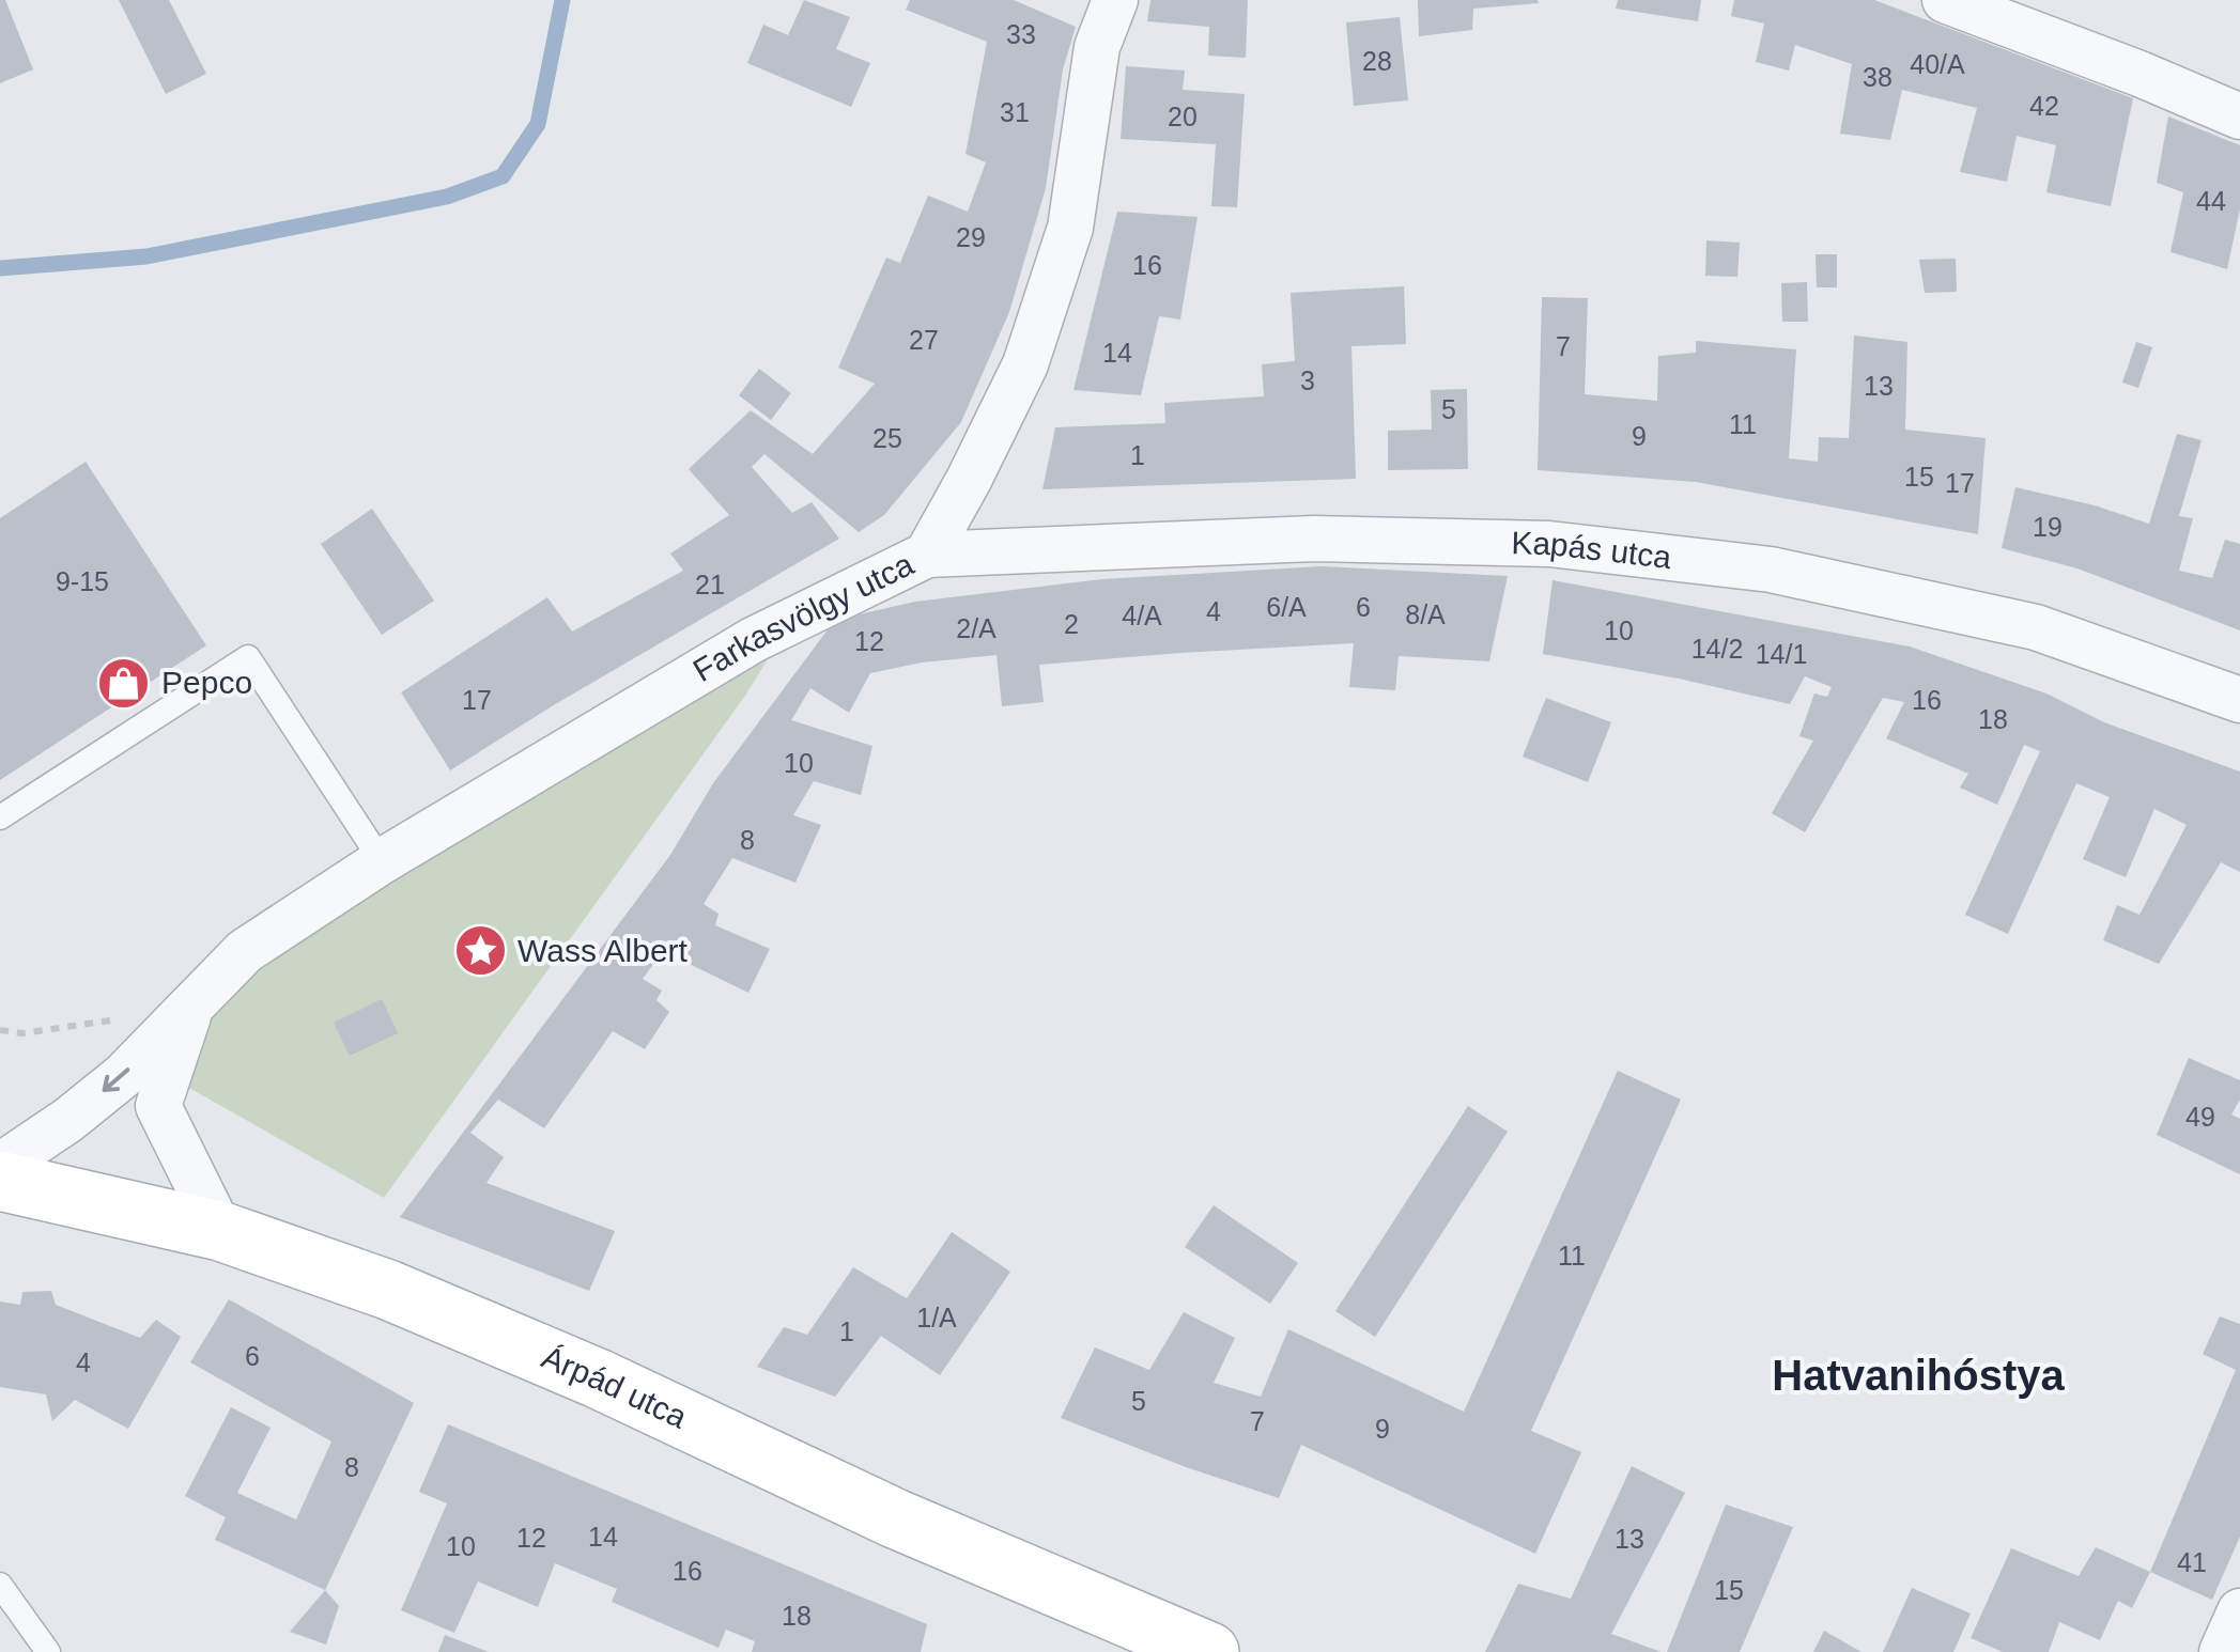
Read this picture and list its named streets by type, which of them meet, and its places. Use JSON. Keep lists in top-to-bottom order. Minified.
{"streets":{"main road":["Árpád utca"],"street":["Kapás utca","Farkasvölgy utca"]},"crossings":[["Kapás utca","Farkasvölgy utca"]],"districts":["Hatvanihóstya"],"places":{"shop":["Pepco"],"place":["Wass Albert"]},"house_numbers":["33","28","40/A","38","42","31","20","44","29","16","27","7","14","3","13","5","11","9","25","1","15","17","19","9-15","21","6/A","6","4","8/A","4/A","2","2/A","10","12","14/2","14/1","17","16","18","10","8","49","11","1/A","1","6","4","5","7","9","8","14","12","13","10","41","16","15","18"]}
